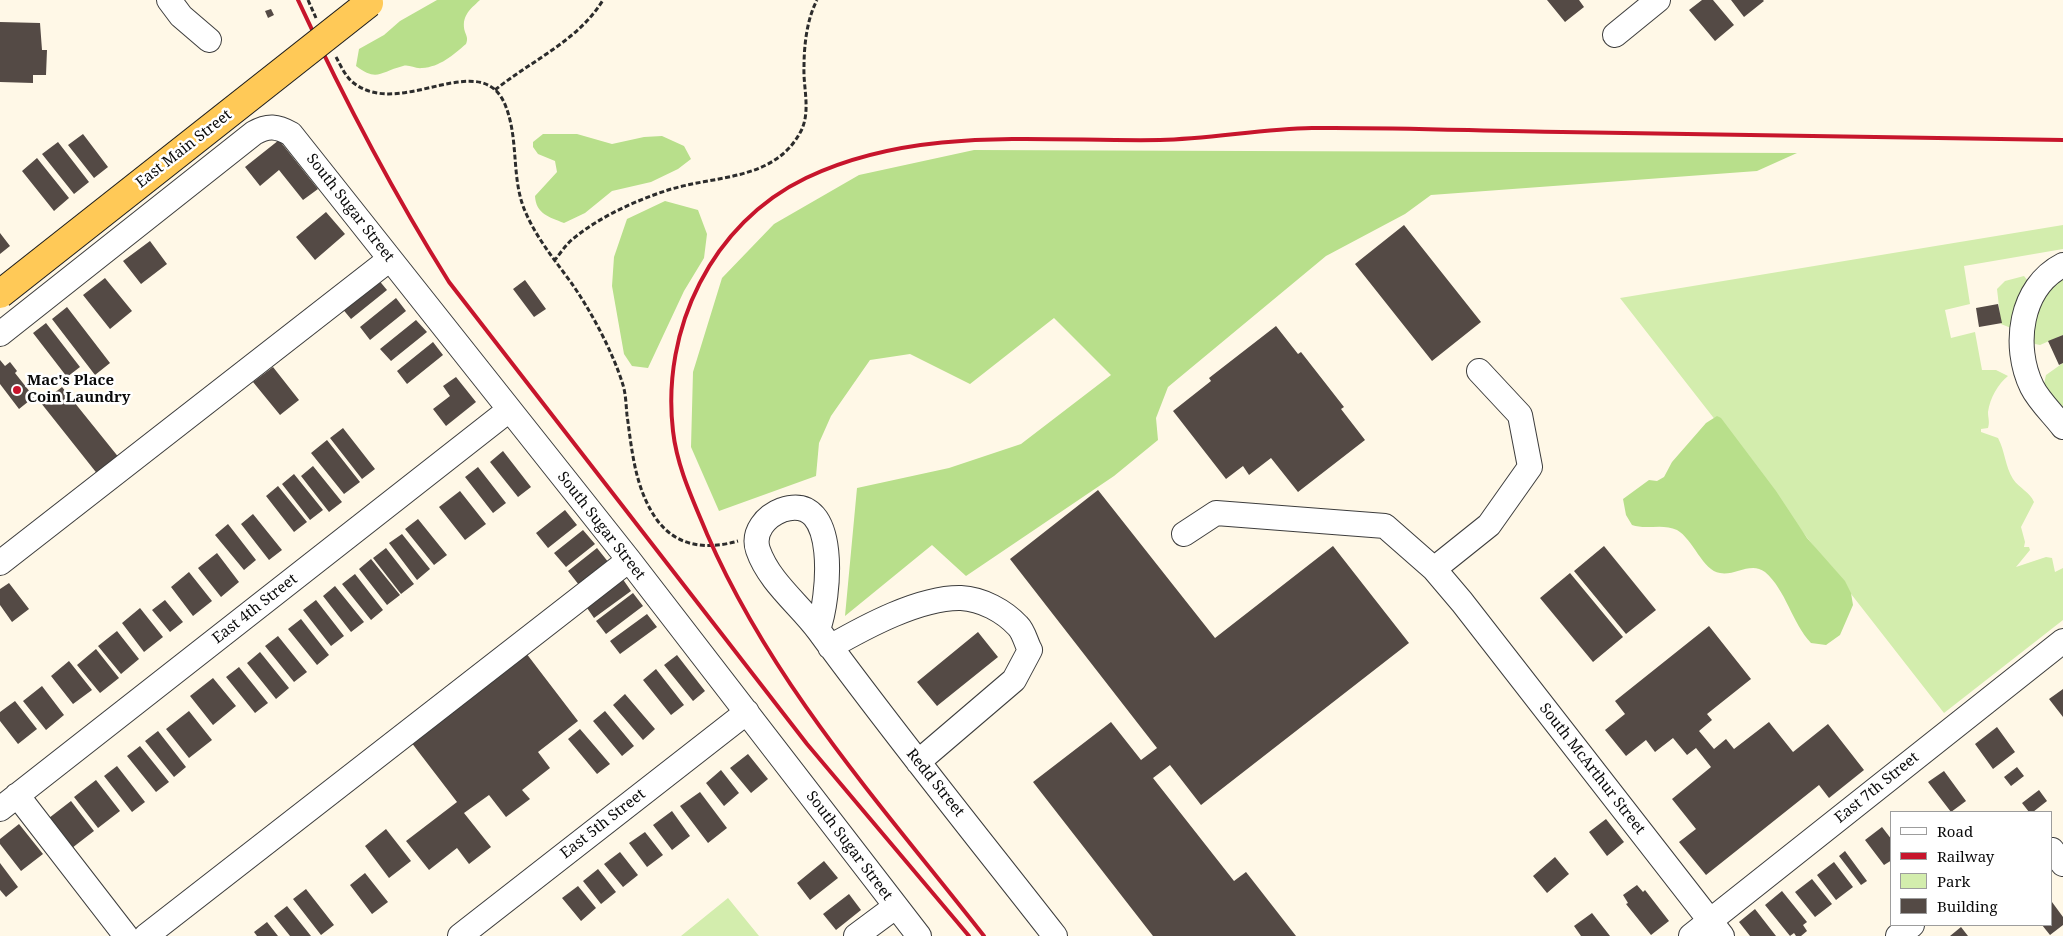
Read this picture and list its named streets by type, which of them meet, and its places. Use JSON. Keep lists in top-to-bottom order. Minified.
{"streets":{"main road":["East Main Street"],"street":["South Sugar Street","East 4th Street","South McArthur Street","Redd Street","East 7th Street","East 5th Street"]},"crossings":[["East Main Street","South Sugar Street"],["South Sugar Street","East 4th Street"],["South Sugar Street","East 5th Street"],["South McArthur Street","East 7th Street"]],"places":["Mac's Place Coin Laundry"],"legend":["Road","Railway","Park","Building"]}
